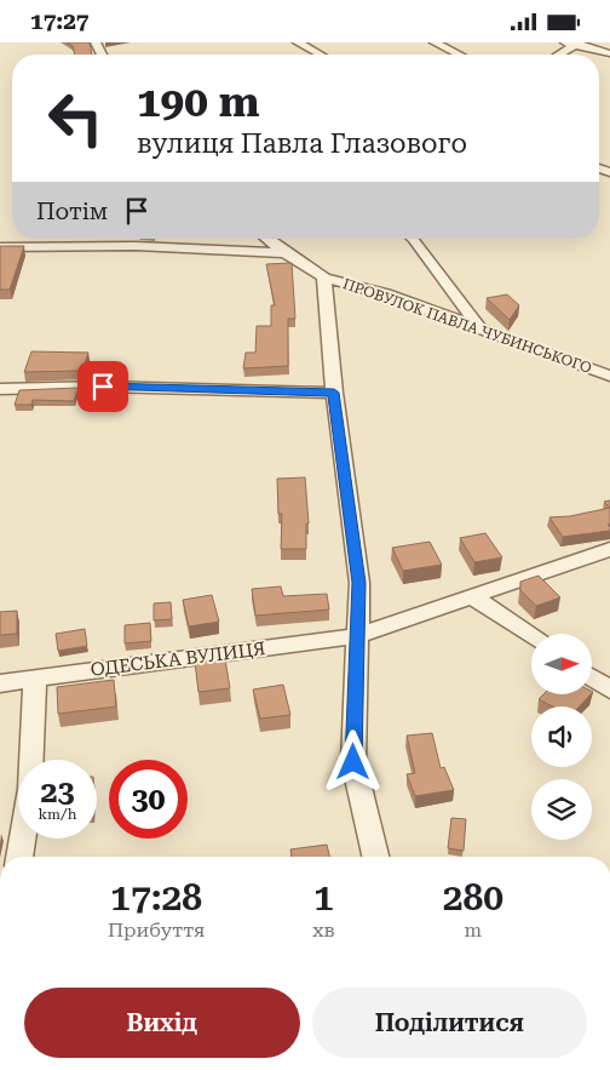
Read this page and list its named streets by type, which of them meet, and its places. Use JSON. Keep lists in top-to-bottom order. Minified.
{"streets":{"street":["ПРОВУЛОК ПАВЛА ЧУБИНСЬКОГО","ОДЕСЬКА ВУЛИЦЯ"]},"north":"right","page":{"status":"17:27","turn":["190 m","вулиця Павла Глазового"],"then":"Потім","speed":"23 km/h","limit":"30","eta":["17:28","Прибуття","1","хв","280","m"],"buttons":["Вихід","Поділитися"]}}
